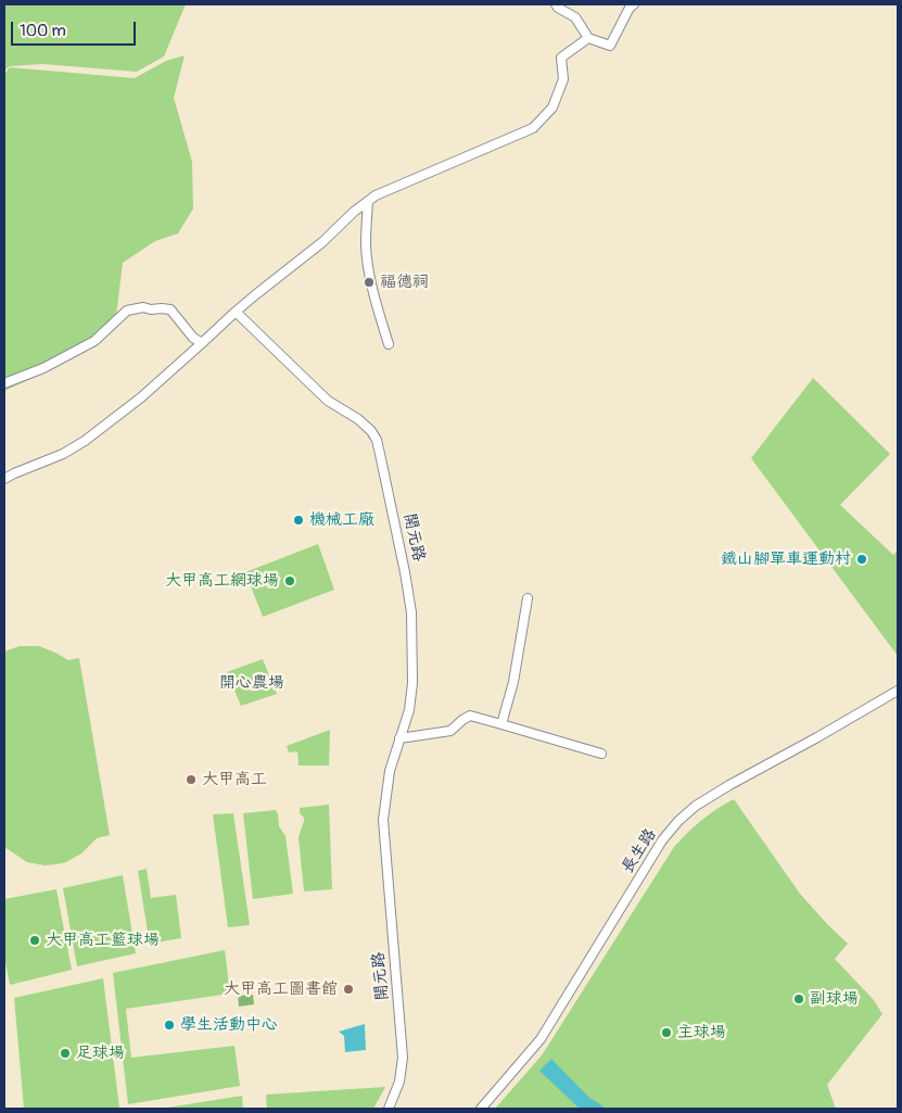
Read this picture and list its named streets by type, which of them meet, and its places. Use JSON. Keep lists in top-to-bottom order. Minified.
{"streets":{"street":["開元路","長生路"]},"parks":["開心農場"],"places":["福德祠","機械工廠","鐵山腳單車運動村","大甲高工網球場","大甲高工","大甲高工籃球場","大甲高工圖書館","副球場","學生活動中心","主球場","足球場"],"scale_bar":"100 m"}
